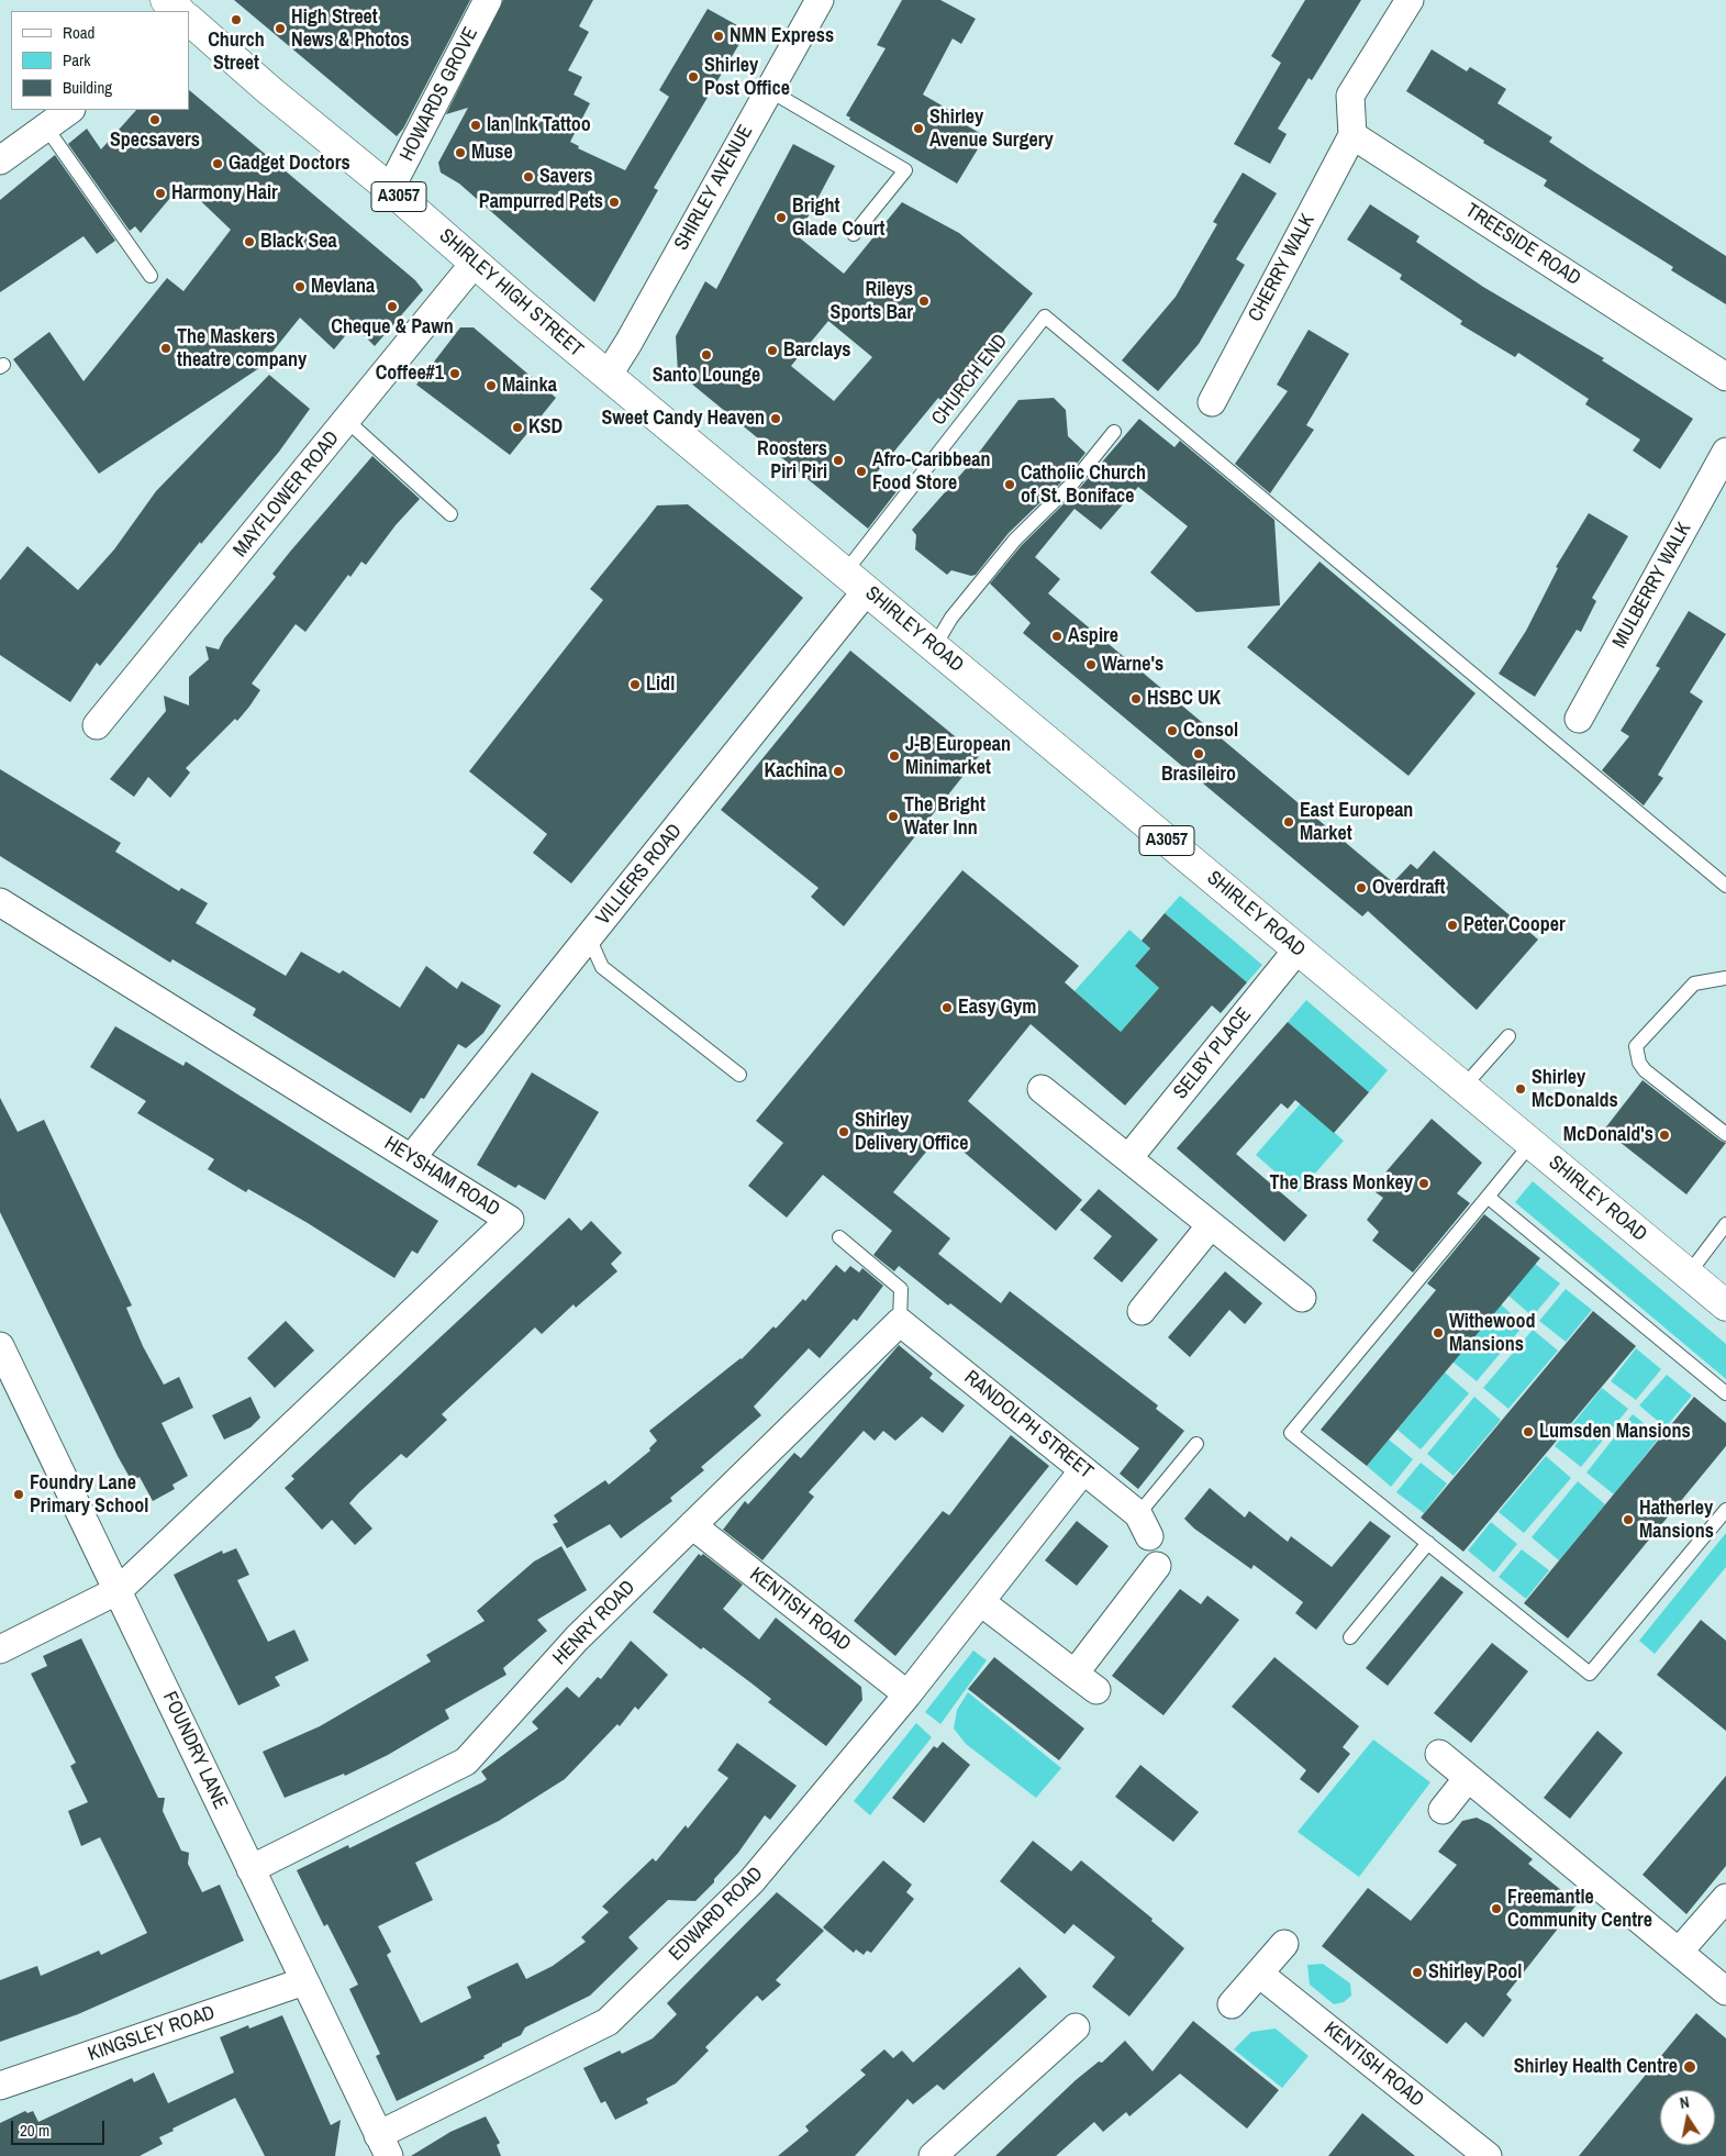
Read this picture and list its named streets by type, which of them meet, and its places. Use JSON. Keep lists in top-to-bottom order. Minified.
{"streets":{"main road":["A3057","SHIRLEY HIGH STREET","SHIRLEY ROAD"],"street":["HOWARDS GROVE","SHIRLEY AVENUE","TREESIDE ROAD","CHERRY WALK","MAYFLOWER ROAD","MULBERRY WALK","VILLIERS ROAD","SELBY PLACE","HEYSHAM ROAD","RANDOLPH STREET","KENTISH ROAD","HENRY ROAD","FOUNDRY LANE","EDWARD ROAD","KINGSLEY ROAD"],"lane":["CHURCH END"]},"crossings":[["HOWARDS GROVE","SHIRLEY HIGH STREET"],["SHIRLEY AVENUE","SHIRLEY HIGH STREET"],["SHIRLEY AVENUE","SHIRLEY ROAD"],["TREESIDE ROAD","CHERRY WALK"],["SHIRLEY HIGH STREET","MAYFLOWER ROAD"],["SHIRLEY HIGH STREET","SHIRLEY ROAD"],["CHURCH END","SHIRLEY ROAD"],["CHURCH END","VILLIERS ROAD"],["SHIRLEY ROAD","VILLIERS ROAD"],["SHIRLEY ROAD","SELBY PLACE"],["VILLIERS ROAD","HEYSHAM ROAD"],["HEYSHAM ROAD","FOUNDRY LANE"],["RANDOLPH STREET","HENRY ROAD"],["RANDOLPH STREET","EDWARD ROAD"],["KENTISH ROAD","HENRY ROAD"],["KENTISH ROAD","EDWARD ROAD"],["HENRY ROAD","FOUNDRY LANE"],["FOUNDRY LANE","EDWARD ROAD"],["FOUNDRY LANE","KINGSLEY ROAD"]],"places":["Church Street","High Street News & Photos","NMN Express","Shirley Post Office","Specsavers","Ian Ink Tattoo","Shirley Avenue Surgery","Muse","Gadget Doctors","Savers","Harmony Hair","Pampurred Pets","Bright Glade Court","Black Sea","Mevlana","Rileys Sports Bar","Cheque & Pawn","The Maskers theatre company","Barclays","Santo Lounge","Coffee#1","Mainka","Sweet Candy Heaven","KSD","Roosters Piri Piri","Afro-Caribbean Food Store","Catholic Church of St. Boniface","Aspire","Warne's","Lidl","HSBC UK","Consol","Brasileiro","J-B European Minimarket","Kachina","The Bright Water Inn","East European Market","Overdraft","Peter Cooper","Easy Gym","Shirley McDonalds","Shirley Delivery Office","McDonald's","The Brass Monkey","Withewood Mansions","Lumsden Mansions","Foundry Lane Primary School","Hatherley Mansions","Freemantle Community Centre","Shirley Pool","Shirley Health Centre"],"legend":["Road","Park","Building"],"scale_bar":"20 m","north":"top"}
